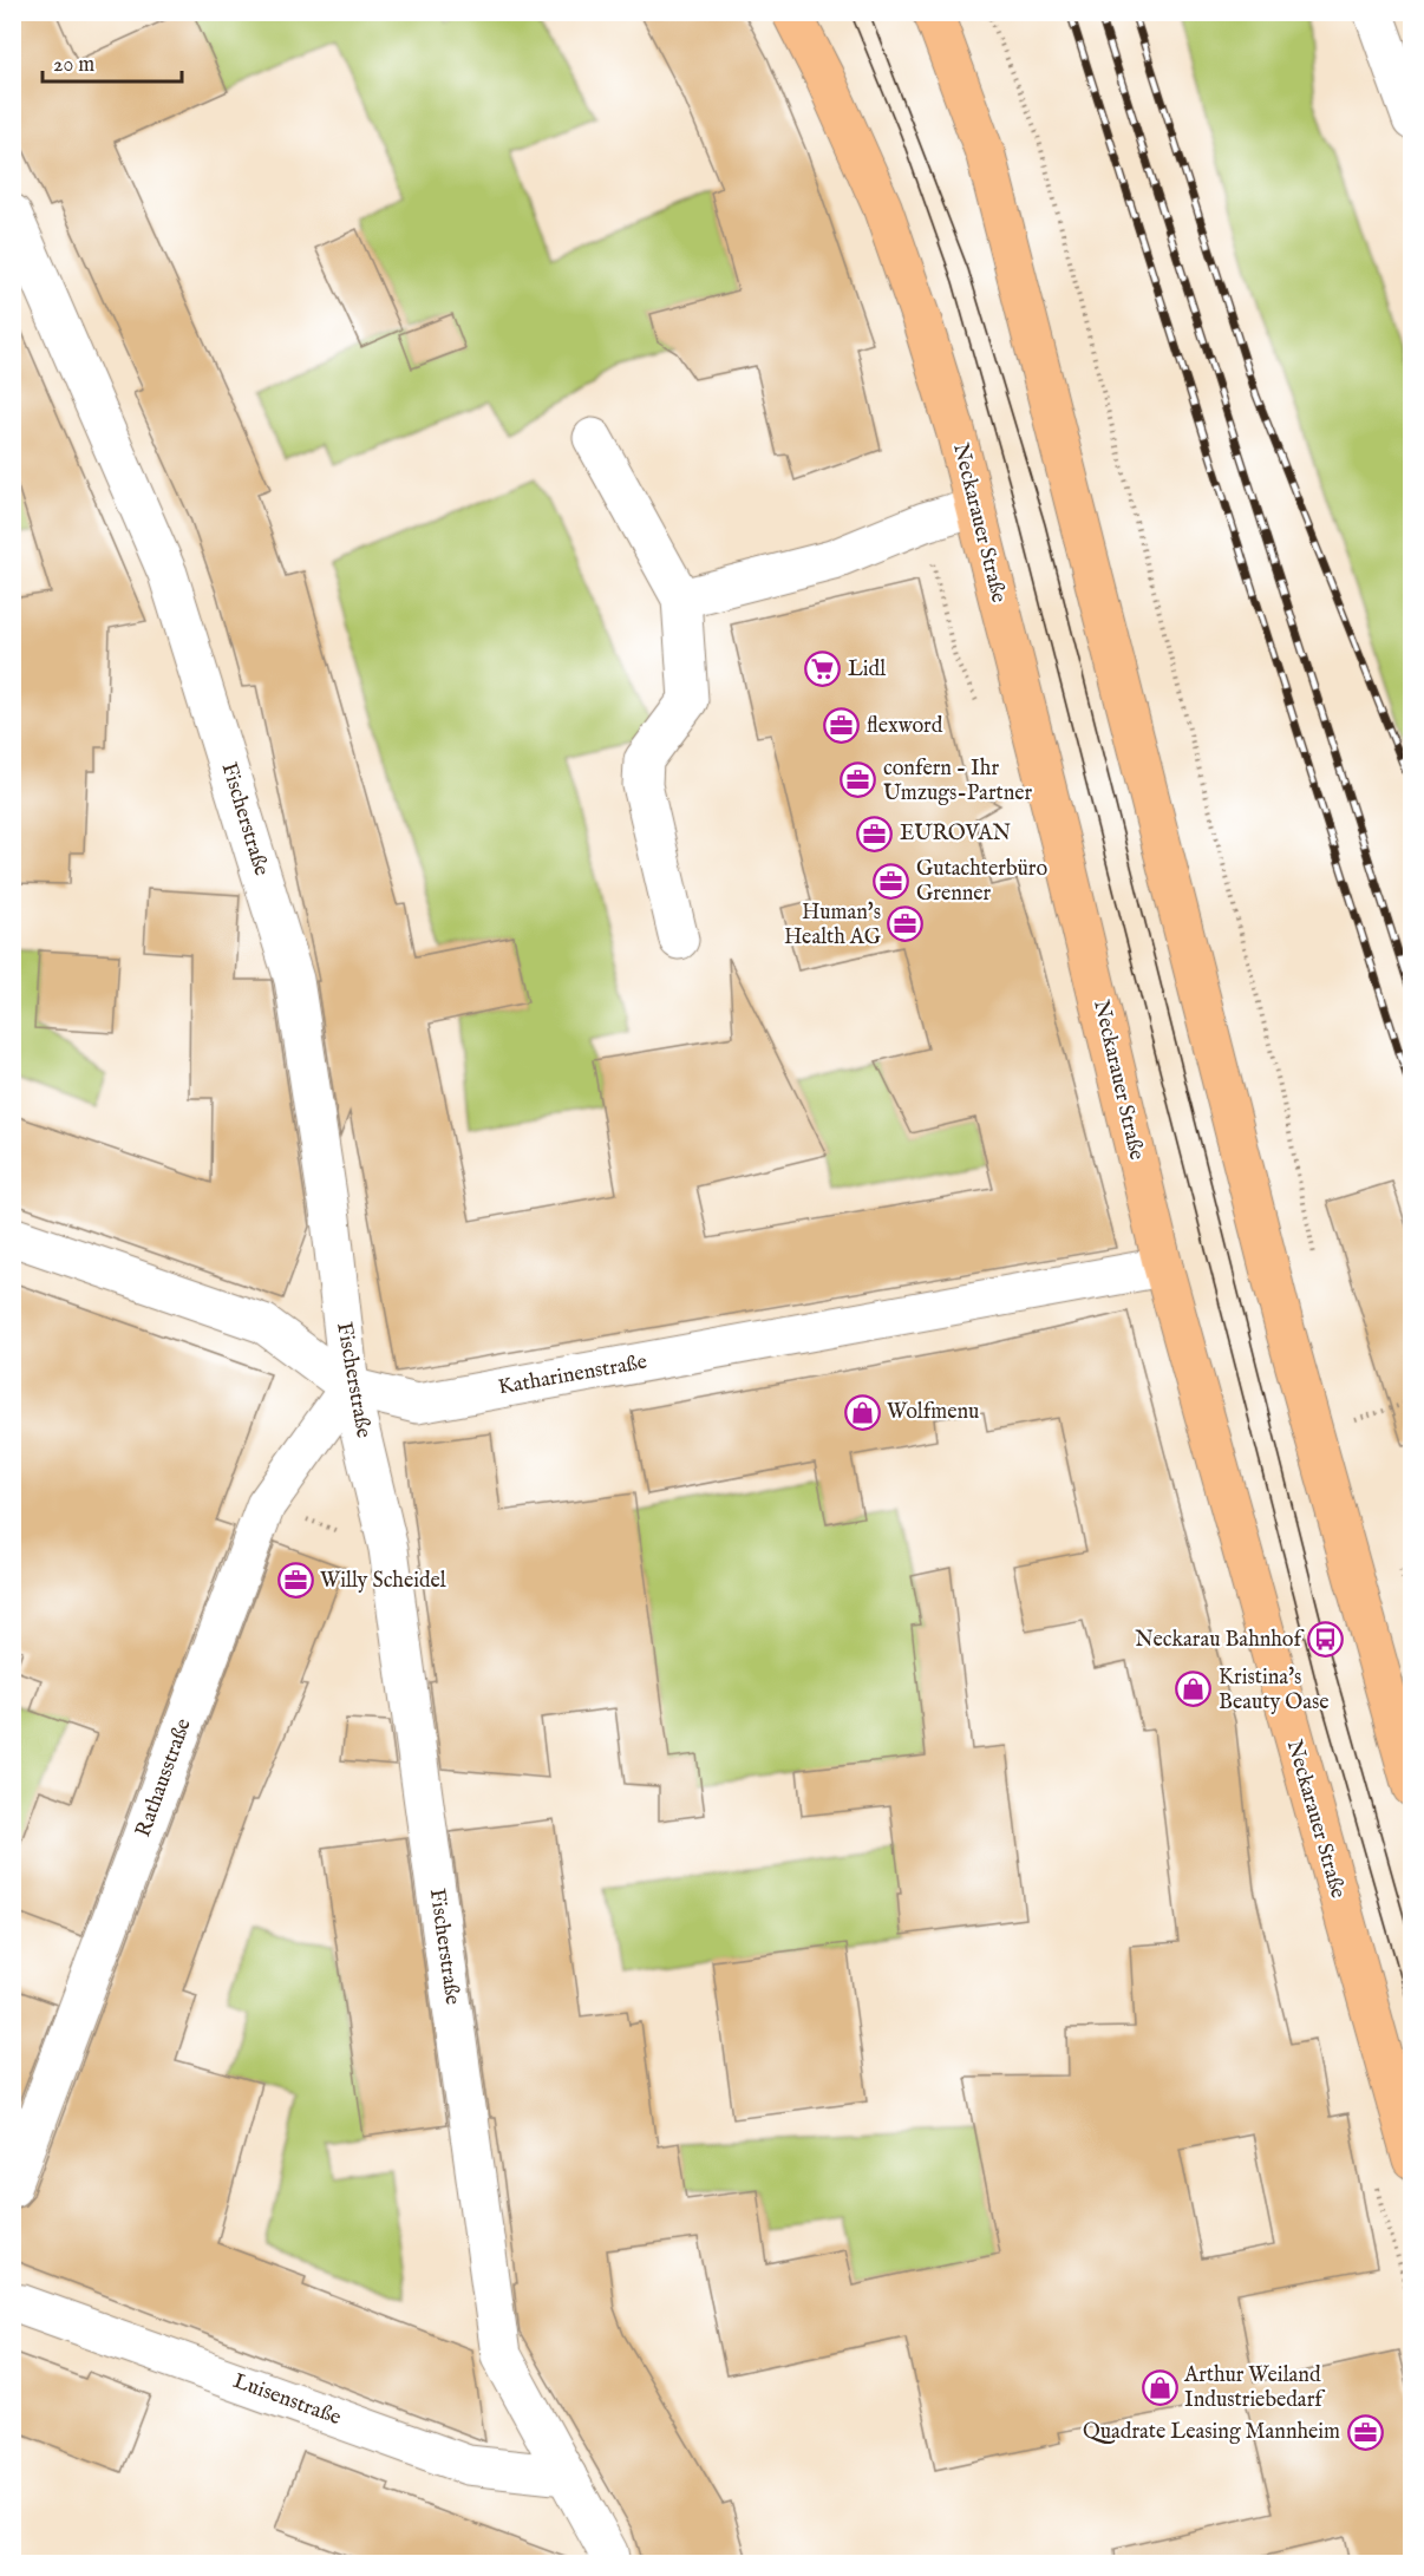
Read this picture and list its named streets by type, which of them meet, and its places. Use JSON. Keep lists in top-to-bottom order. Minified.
{"streets":{"main road":["Neckarauer Straße"],"street":["Fischerstraße","Katharinenstraße","Rathausstraße","Luisenstraße"]},"crossings":[["Neckarauer Straße","Katharinenstraße"],["Fischerstraße","Katharinenstraße"],["Fischerstraße","Rathausstraße"],["Fischerstraße","Luisenstraße"],["Katharinenstraße","Rathausstraße"]],"places":{"supermarket":["Lidl"],"office":["flexword","confern - Ihr Umzugs-Partner","EUROVAN","Gutachterbüro Grenner","Human's Health AG","Willy Scheidel","Quadrate Leasing Mannheim"],"shop":["Wolfmenu","Kristina's Beauty Oase","Arthur Weiland Industriebedarf"],"bus stop":["Neckarau Bahnhof"]},"scale_bar":"20 m"}
